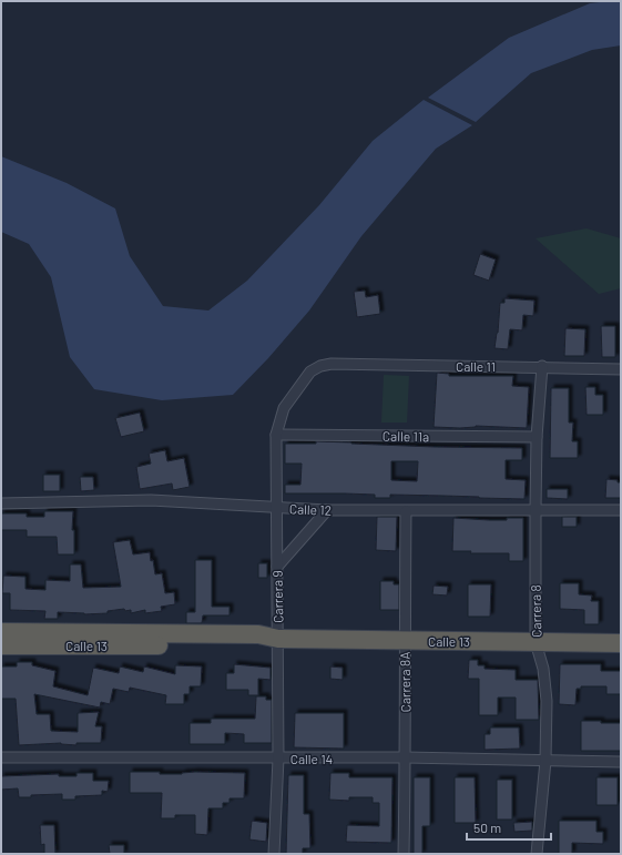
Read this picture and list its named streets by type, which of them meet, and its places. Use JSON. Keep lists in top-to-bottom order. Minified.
{"streets":{"highway":["Calle 13"],"street":["Calle 11","Calle 11a","Calle 12","Carrera 9","Carrera 8","Carrera 8A","Calle 14"]},"crossings":[["Calle 11","Carrera 9"],["Calle 11","Carrera 8"],["Calle 11a","Carrera 9"],["Calle 11a","Carrera 8"],["Calle 12","Carrera 9"],["Calle 12","Carrera 8"],["Calle 12","Carrera 8A"],["Carrera 9","Calle 13"],["Carrera 9","Calle 14"],["Carrera 8","Calle 13"],["Carrera 8","Calle 14"],["Calle 13","Carrera 8A"],["Carrera 8A","Calle 14"]],"scale_bar":"50 m"}
